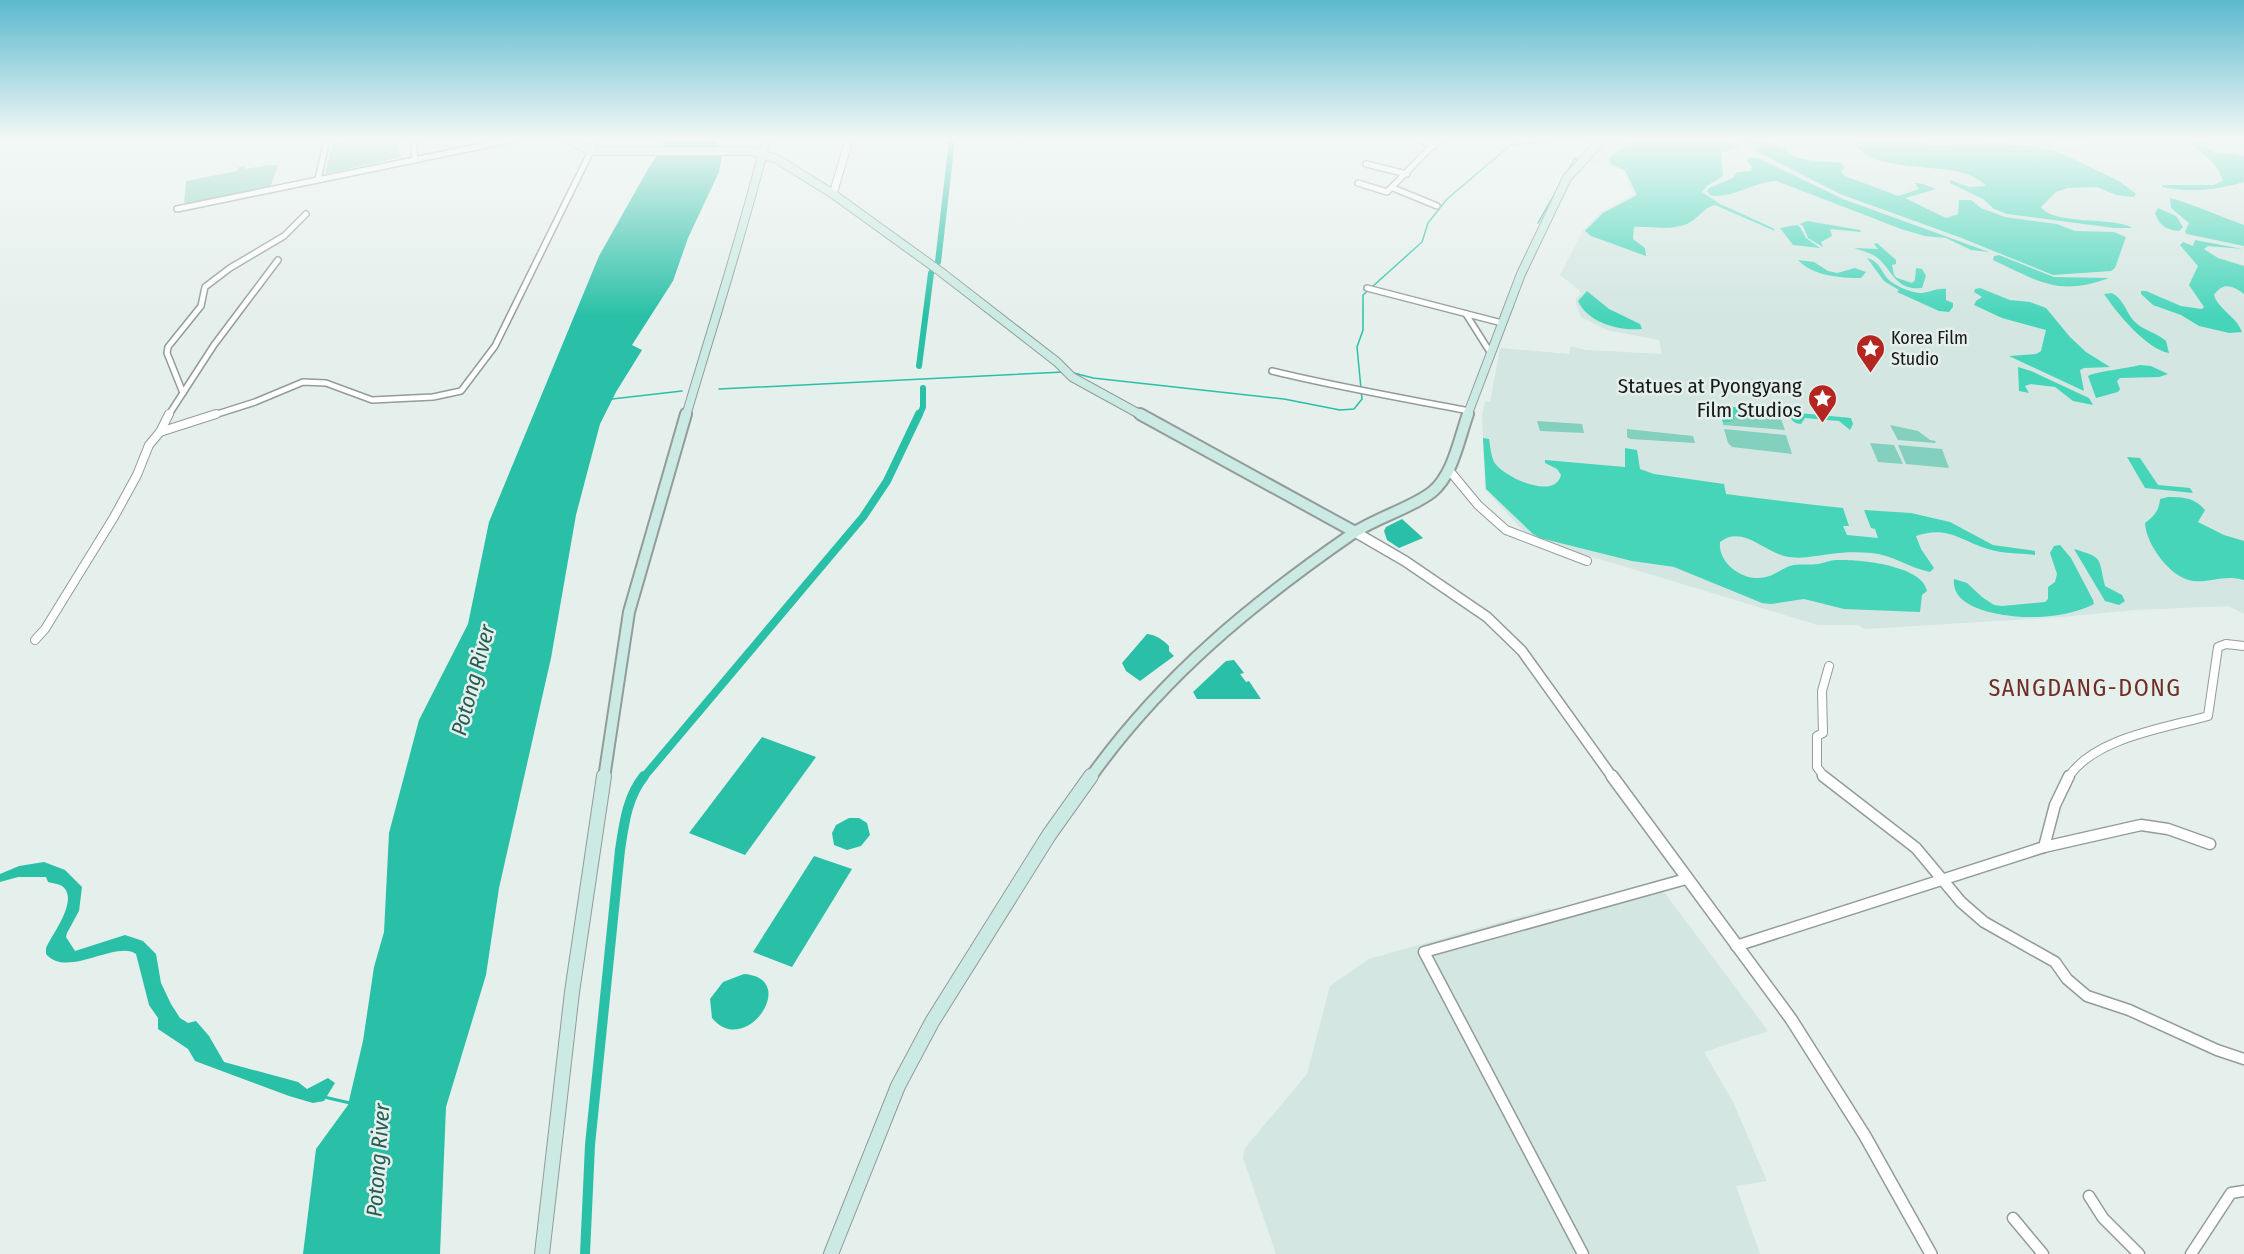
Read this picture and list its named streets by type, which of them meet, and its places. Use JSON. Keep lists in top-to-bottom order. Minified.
{"districts":["SANGDANG-DONG"],"water":["Potong River"],"places":{"place":["Korea Film Studio","Statues at Pyongyang Film Studios"]}}
